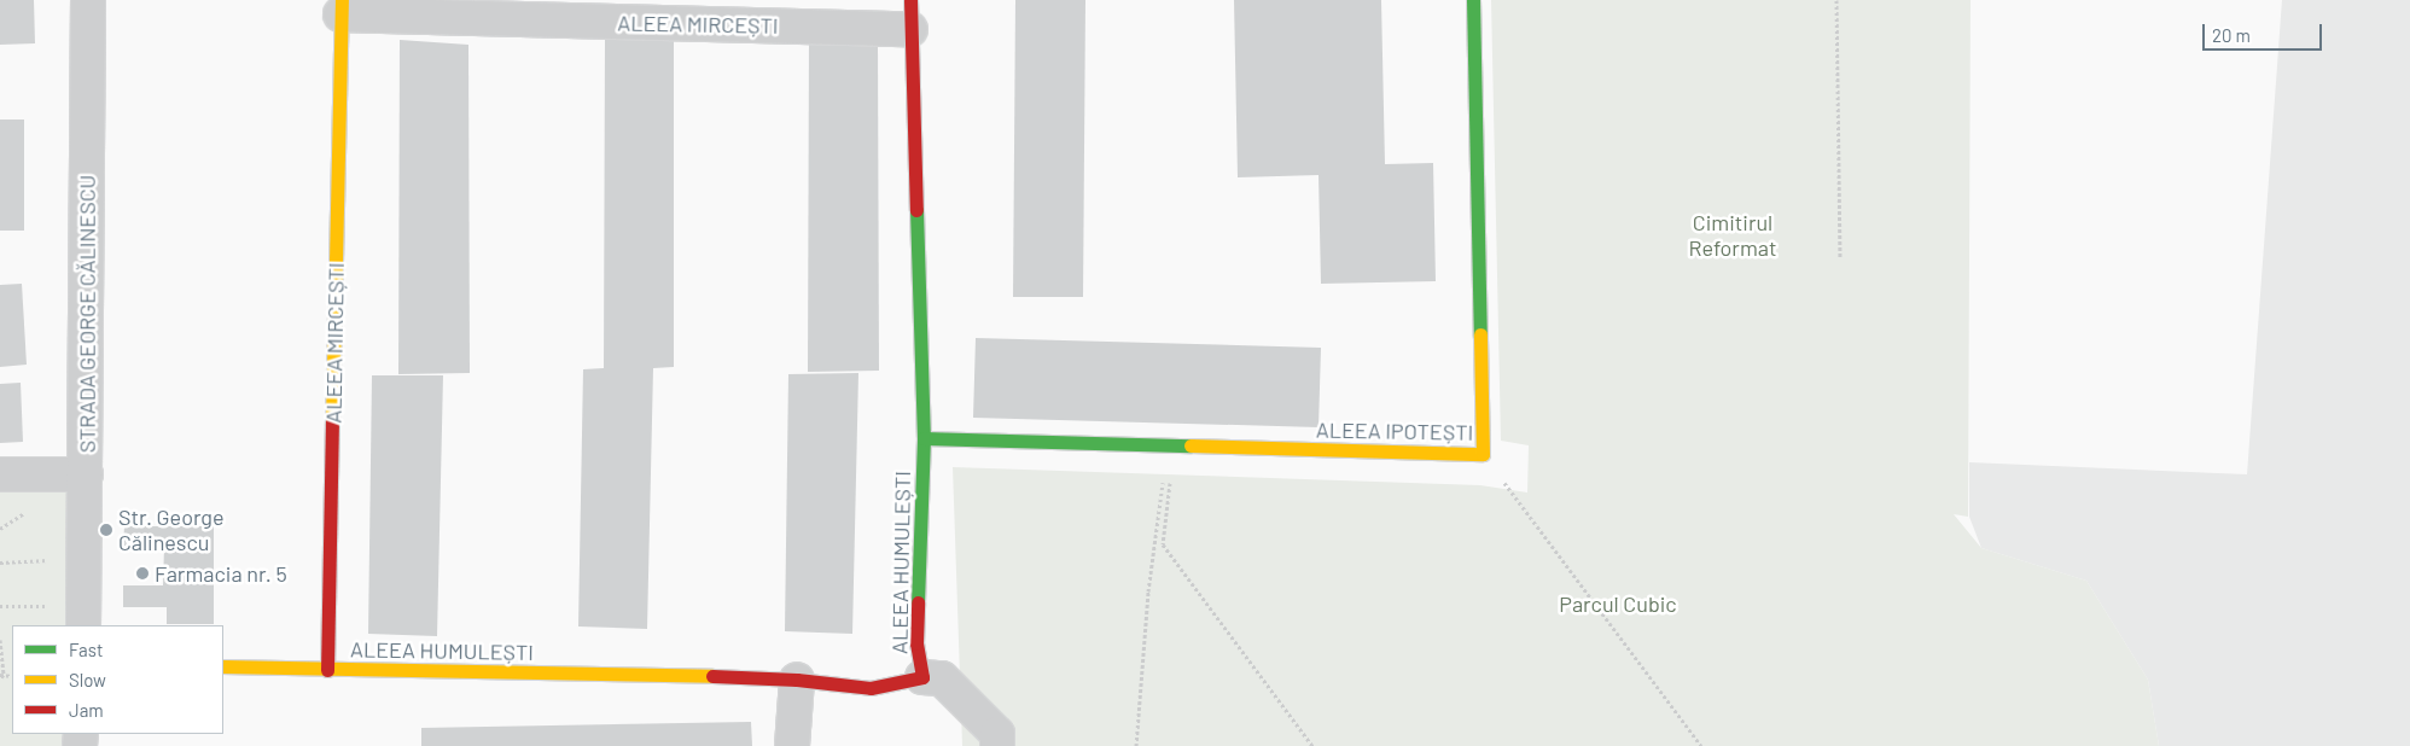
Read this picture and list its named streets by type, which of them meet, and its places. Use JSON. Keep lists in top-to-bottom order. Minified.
{"streets":{"street":["ALEEA MIRCEȘTI","STRADA GEORGE CĂLINESCU","ALEEA IPOTEȘTI","ALEEA HUMULEȘTI"]},"crossings":[["ALEEA MIRCEȘTI","ALEEA HUMULEȘTI"],["ALEEA IPOTEȘTI","ALEEA HUMULEȘTI"]],"parks":["Cimitirul Reformat","Parcul Cubic"],"places":["Str. George Călinescu","Farmacia nr. 5"],"legend":["Fast","Slow","Jam"],"scale_bar":"20 m"}
